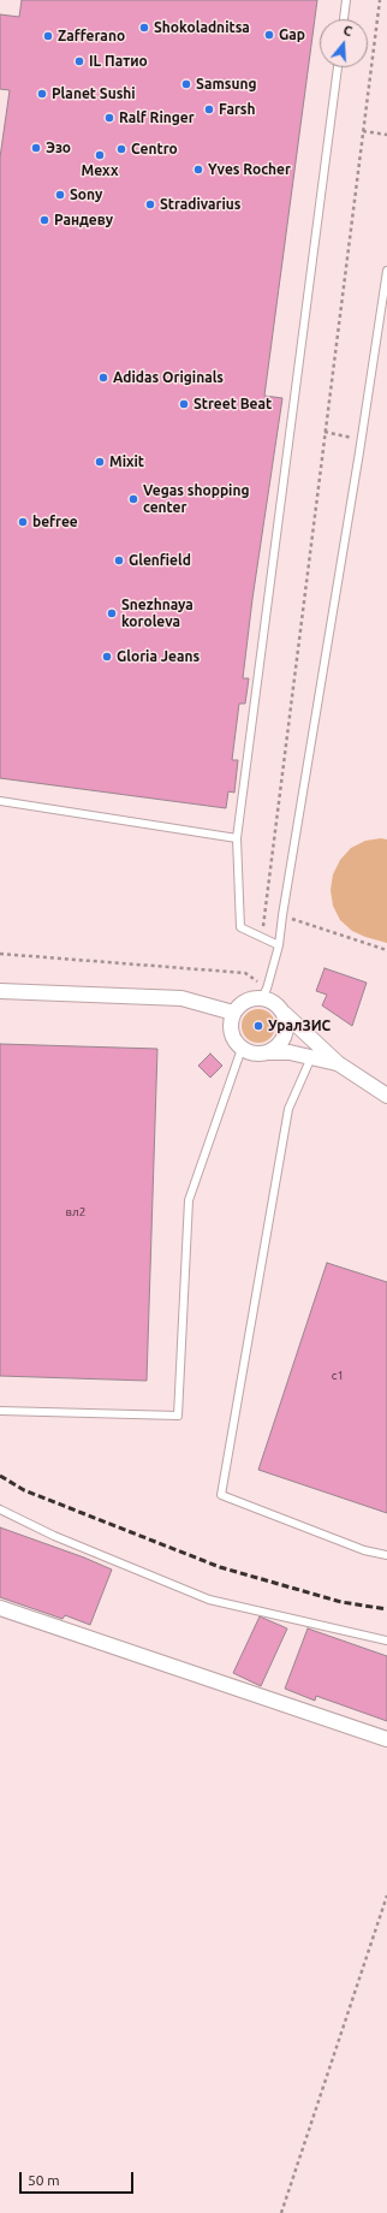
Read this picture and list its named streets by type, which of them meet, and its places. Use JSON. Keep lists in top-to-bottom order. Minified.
{"places":["Shokoladnitsa","Gap","Zafferano","IL Патио","Samsung","Planet Sushi","Farsh","Ralf Ringer","Эзо","Centro","Mexx","Yves Rocher","Sony","Stradivarius","Рандеву","Adidas Originals","Street Beat","Mixit","Vegas shopping center","befree","Glenfield","Snezhnaya koroleva","Gloria Jeans","УралЗИС"],"house_numbers":["вл2","с1"],"scale_bar":"50 m","north":"top"}
